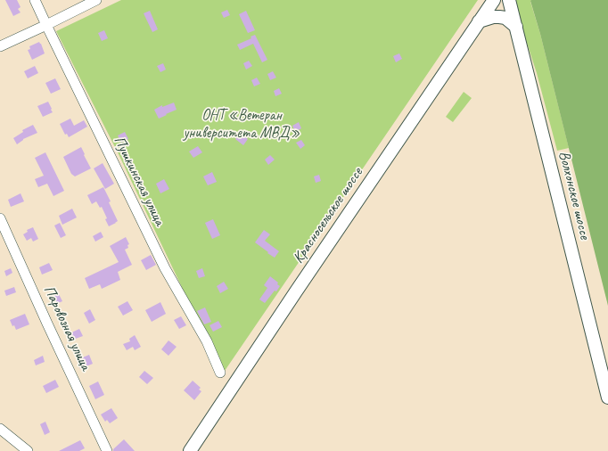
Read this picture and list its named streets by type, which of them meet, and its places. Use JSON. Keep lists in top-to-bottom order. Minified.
{"streets":{"main road":["Волхонское шоссе","Красносельское шоссе"],"street":["Пушкинская улица","Паровозная улица"]},"parks":["ОНТ «Ветеран университета МВД»"]}
